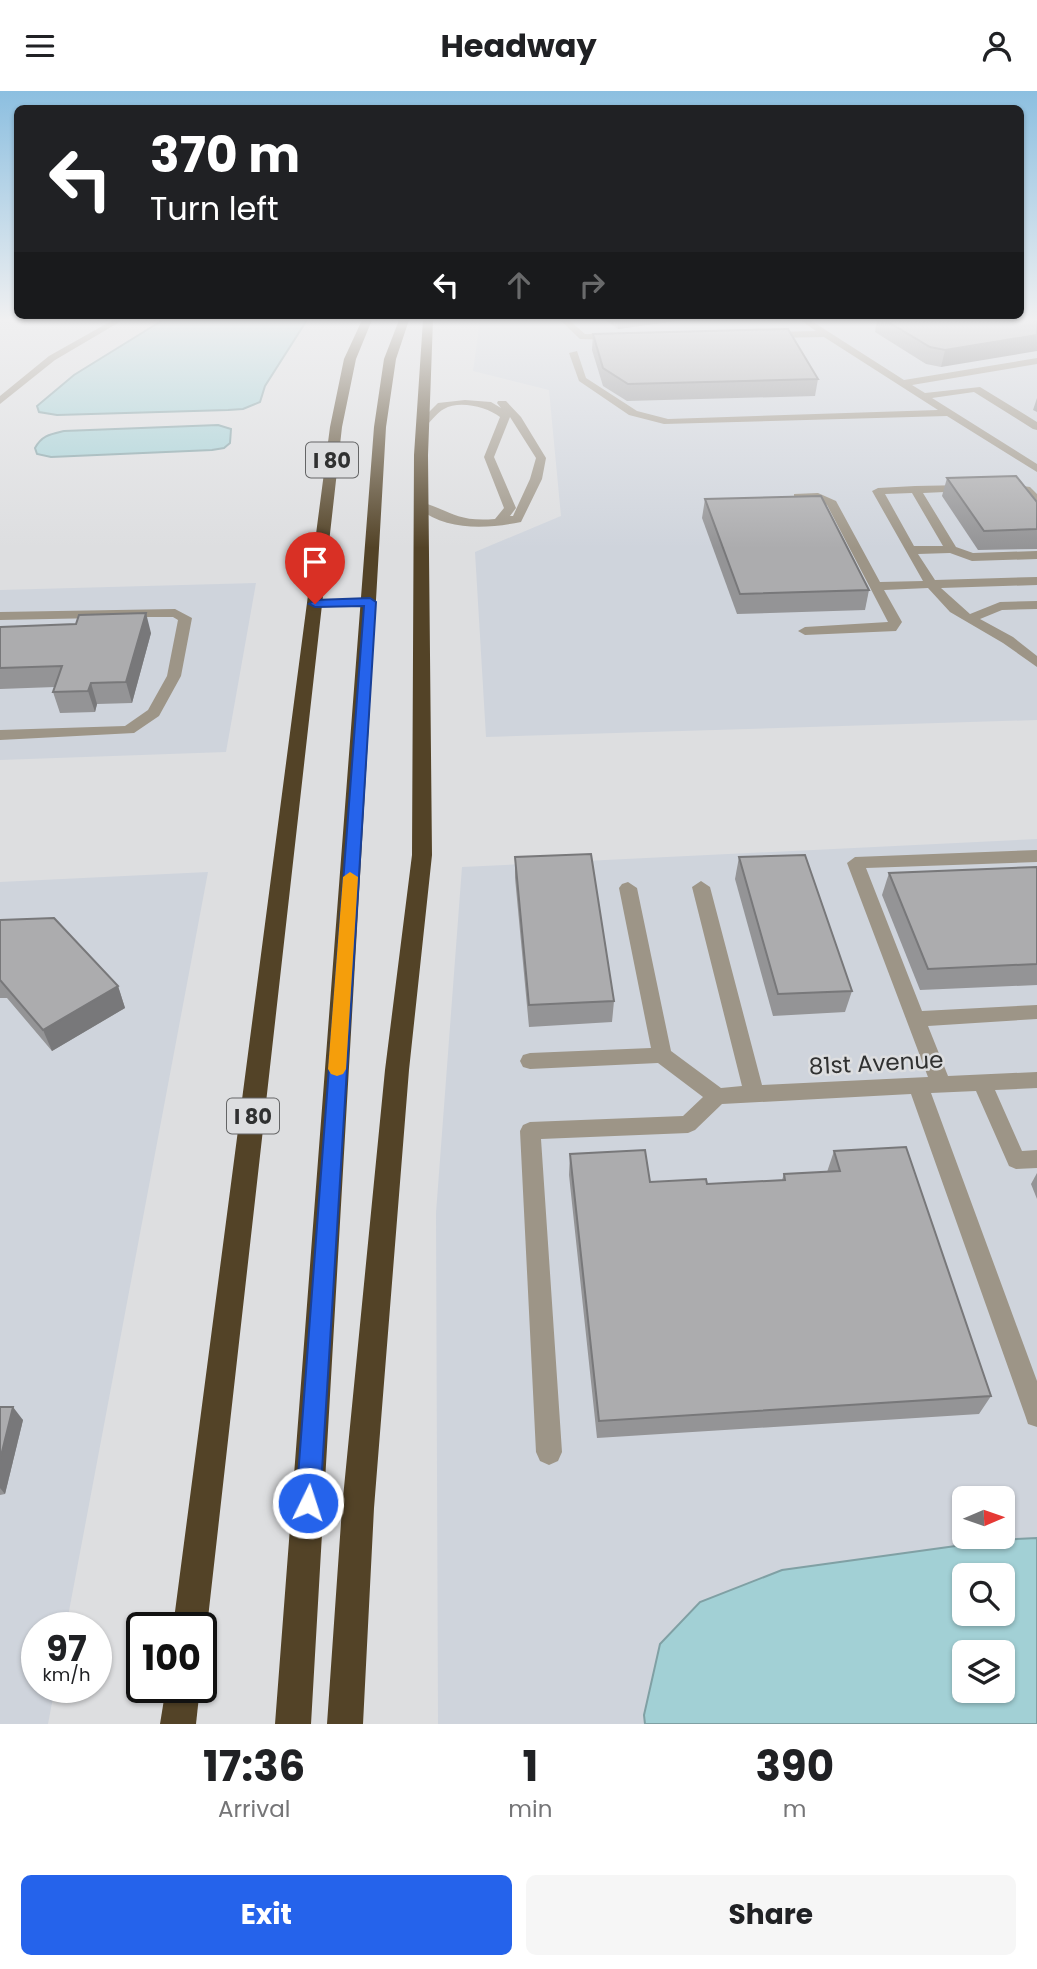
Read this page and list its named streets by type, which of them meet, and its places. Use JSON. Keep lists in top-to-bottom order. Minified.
{"streets":{"highway":["I 80"],"street":["81st Avenue"]},"north":"right","page":{"header":"Headway","turn":["370 m","Turn left"],"speed":"97 km/h","limit":"100","eta":["17:36","Arrival","1","min","390","m"],"buttons":["Exit","Share"]}}
